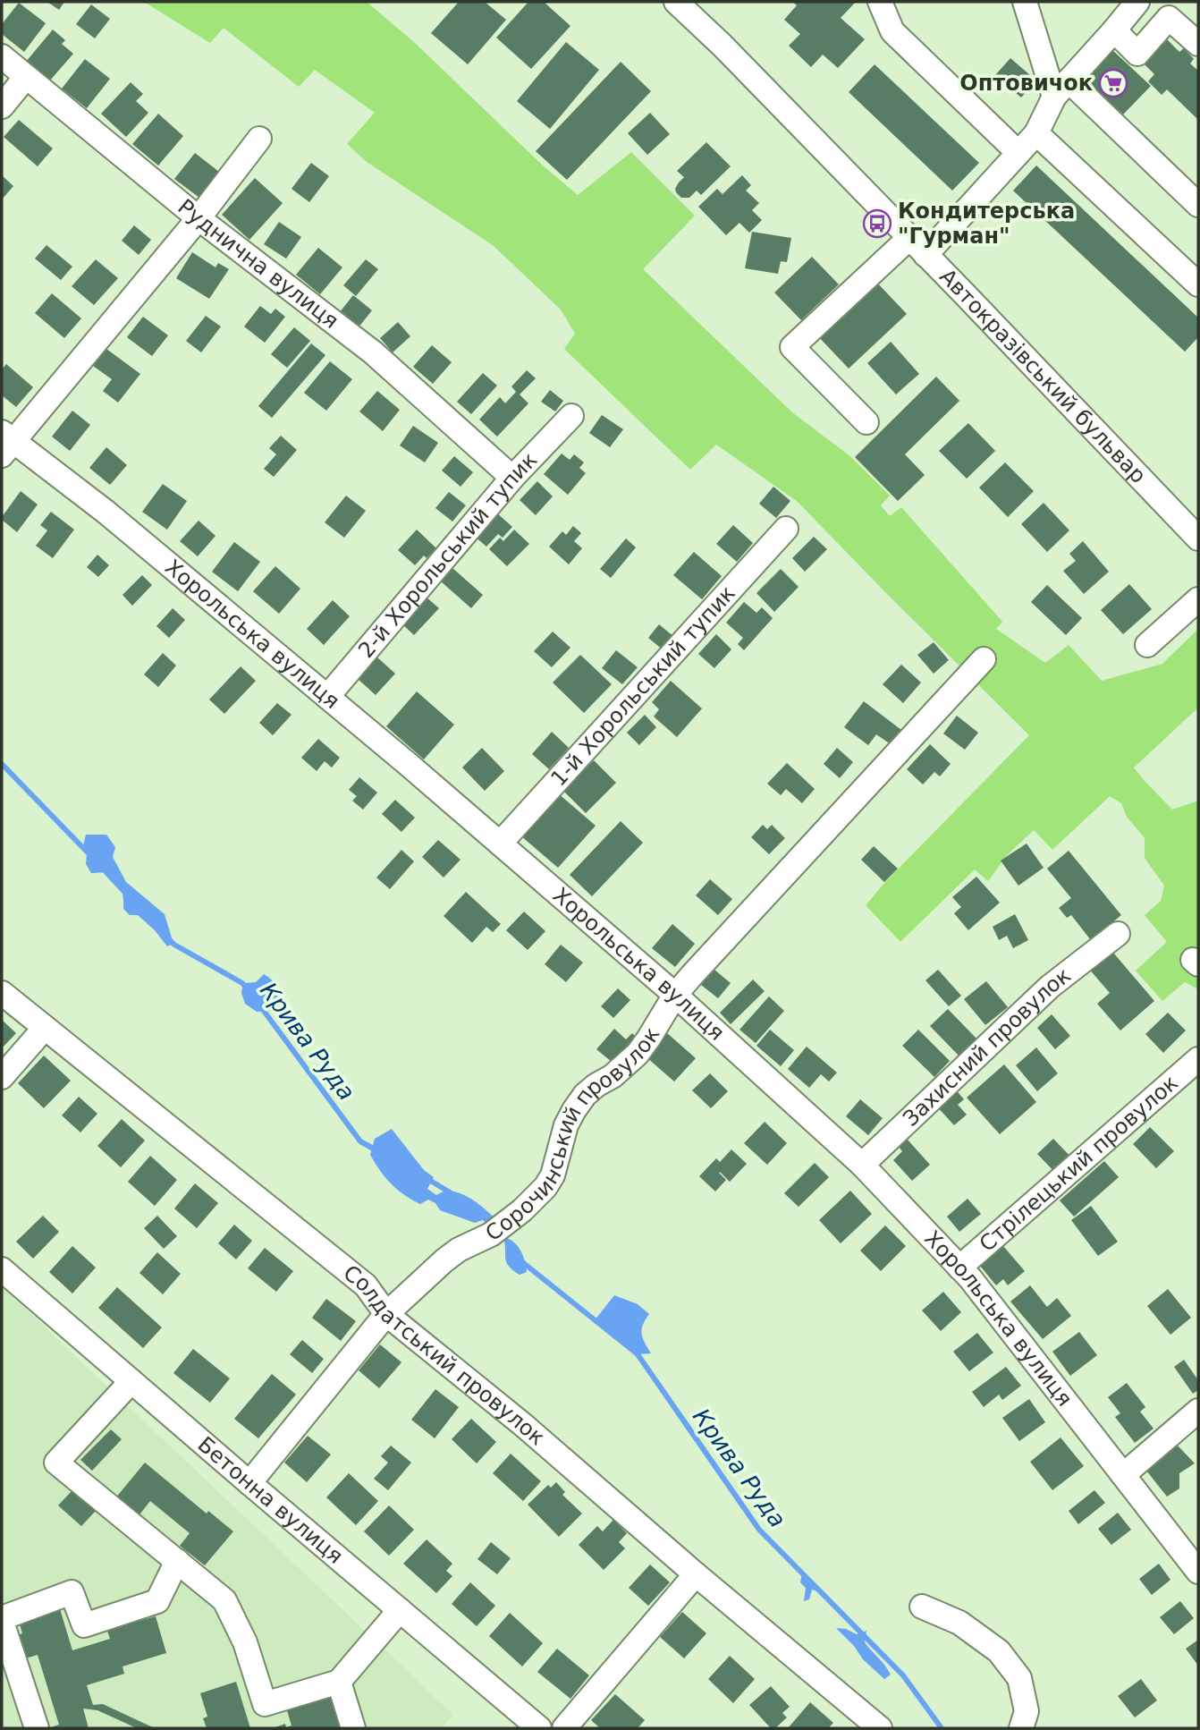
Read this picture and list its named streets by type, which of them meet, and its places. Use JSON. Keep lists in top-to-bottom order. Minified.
{"streets":{"street":["Руднична вулиця","Автокразівський бульвар","2-й Хорольський тупик","Хорольська вулиця","1-й Хорольський тупик","Захисний провулок","Сорочинський провулок","Стрілецький провулок","Солдатський провулок","Бетонна вулиця"]},"crossings":[["Руднична вулиця","2-й Хорольський тупик"],["2-й Хорольський тупик","Хорольська вулиця"],["Хорольська вулиця","1-й Хорольський тупик"],["Хорольська вулиця","Захисний провулок"],["Хорольська вулиця","Сорочинський провулок"],["Хорольська вулиця","Стрілецький провулок"],["Сорочинський провулок","Солдатський провулок"],["Сорочинський провулок","Бетонна вулиця"]],"water":["Крива Руда"],"places":{"supermarket":["Оптовичок"],"bus stop":["Кондитерська \"Гурман\""]}}
